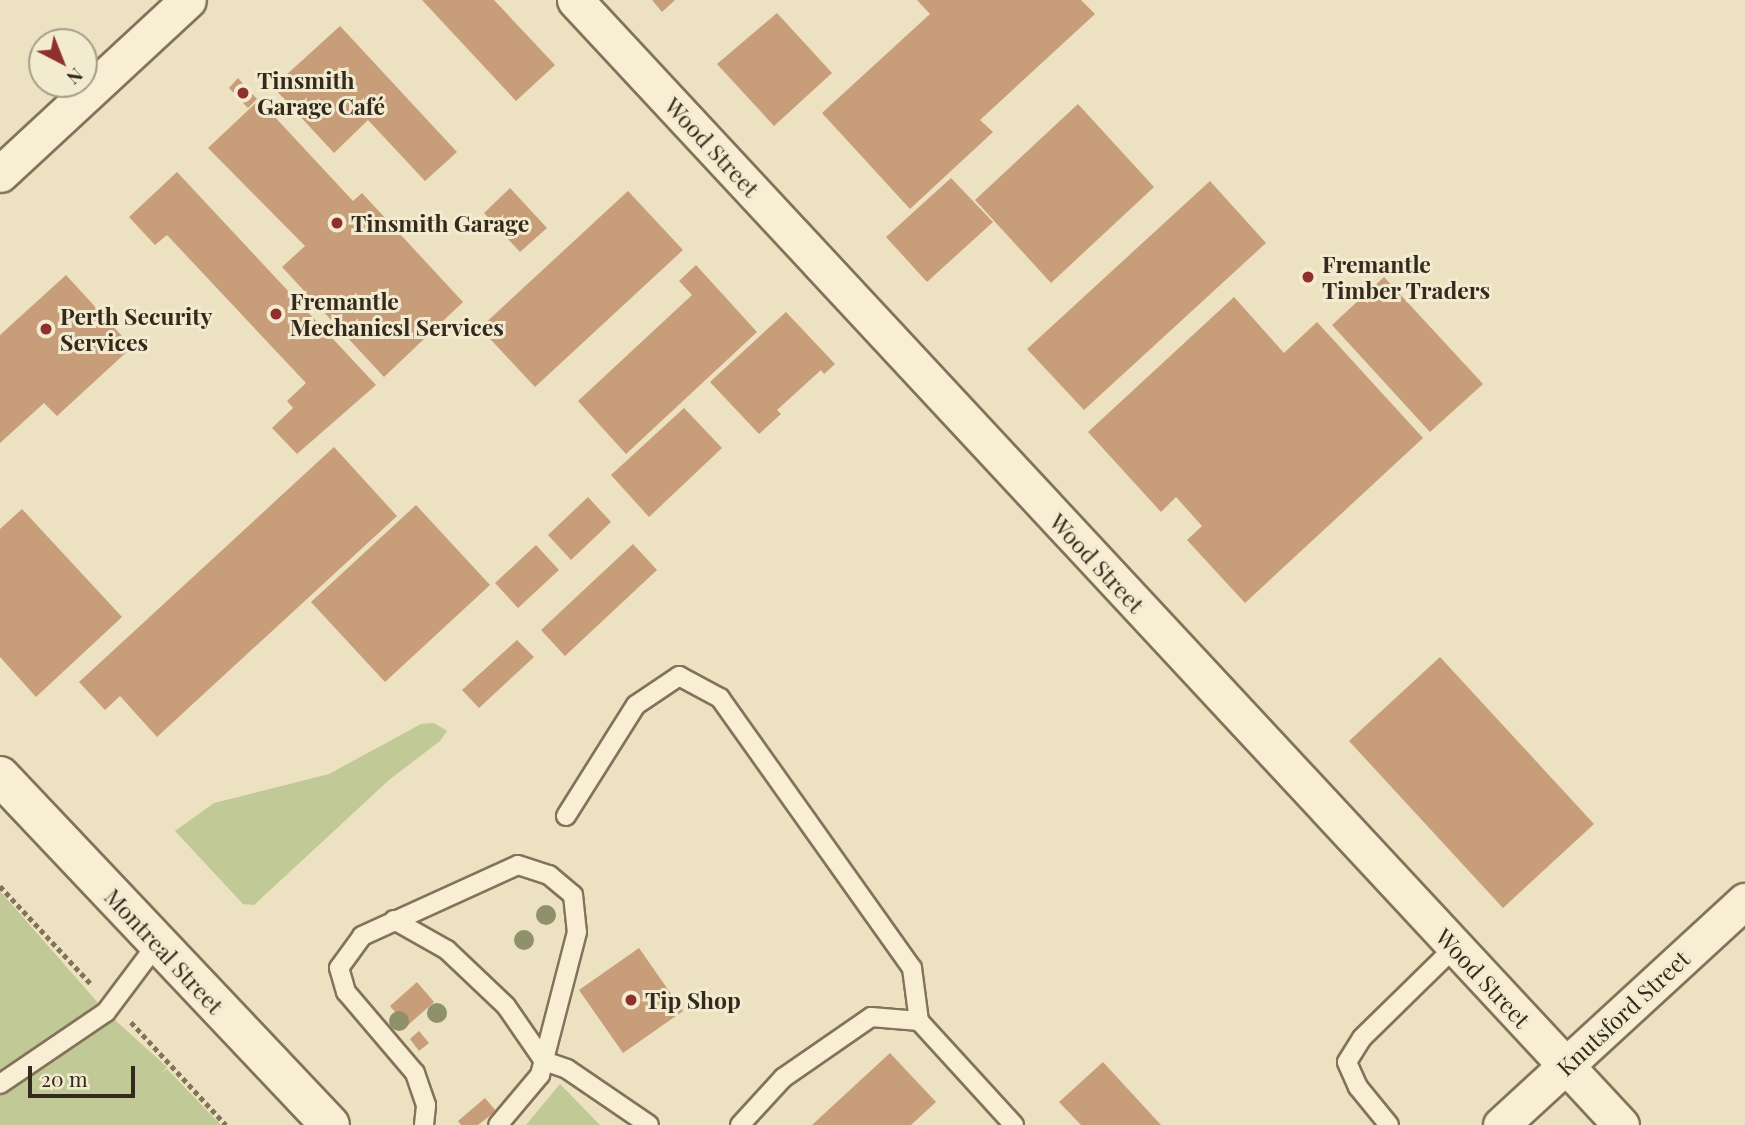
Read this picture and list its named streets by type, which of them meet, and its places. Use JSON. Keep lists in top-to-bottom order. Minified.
{"streets":{"street":["Wood Street","Montreal Street","Knutsford Street"]},"crossings":[["Wood Street","Knutsford Street"]],"places":["Tinsmith Garage Café","Tinsmith Garage","Fremantle Timber Traders","Fremantle Mechanicsl Services","Perth Security Services","Tip Shop"],"scale_bar":"20 m","north":"bottom right"}
